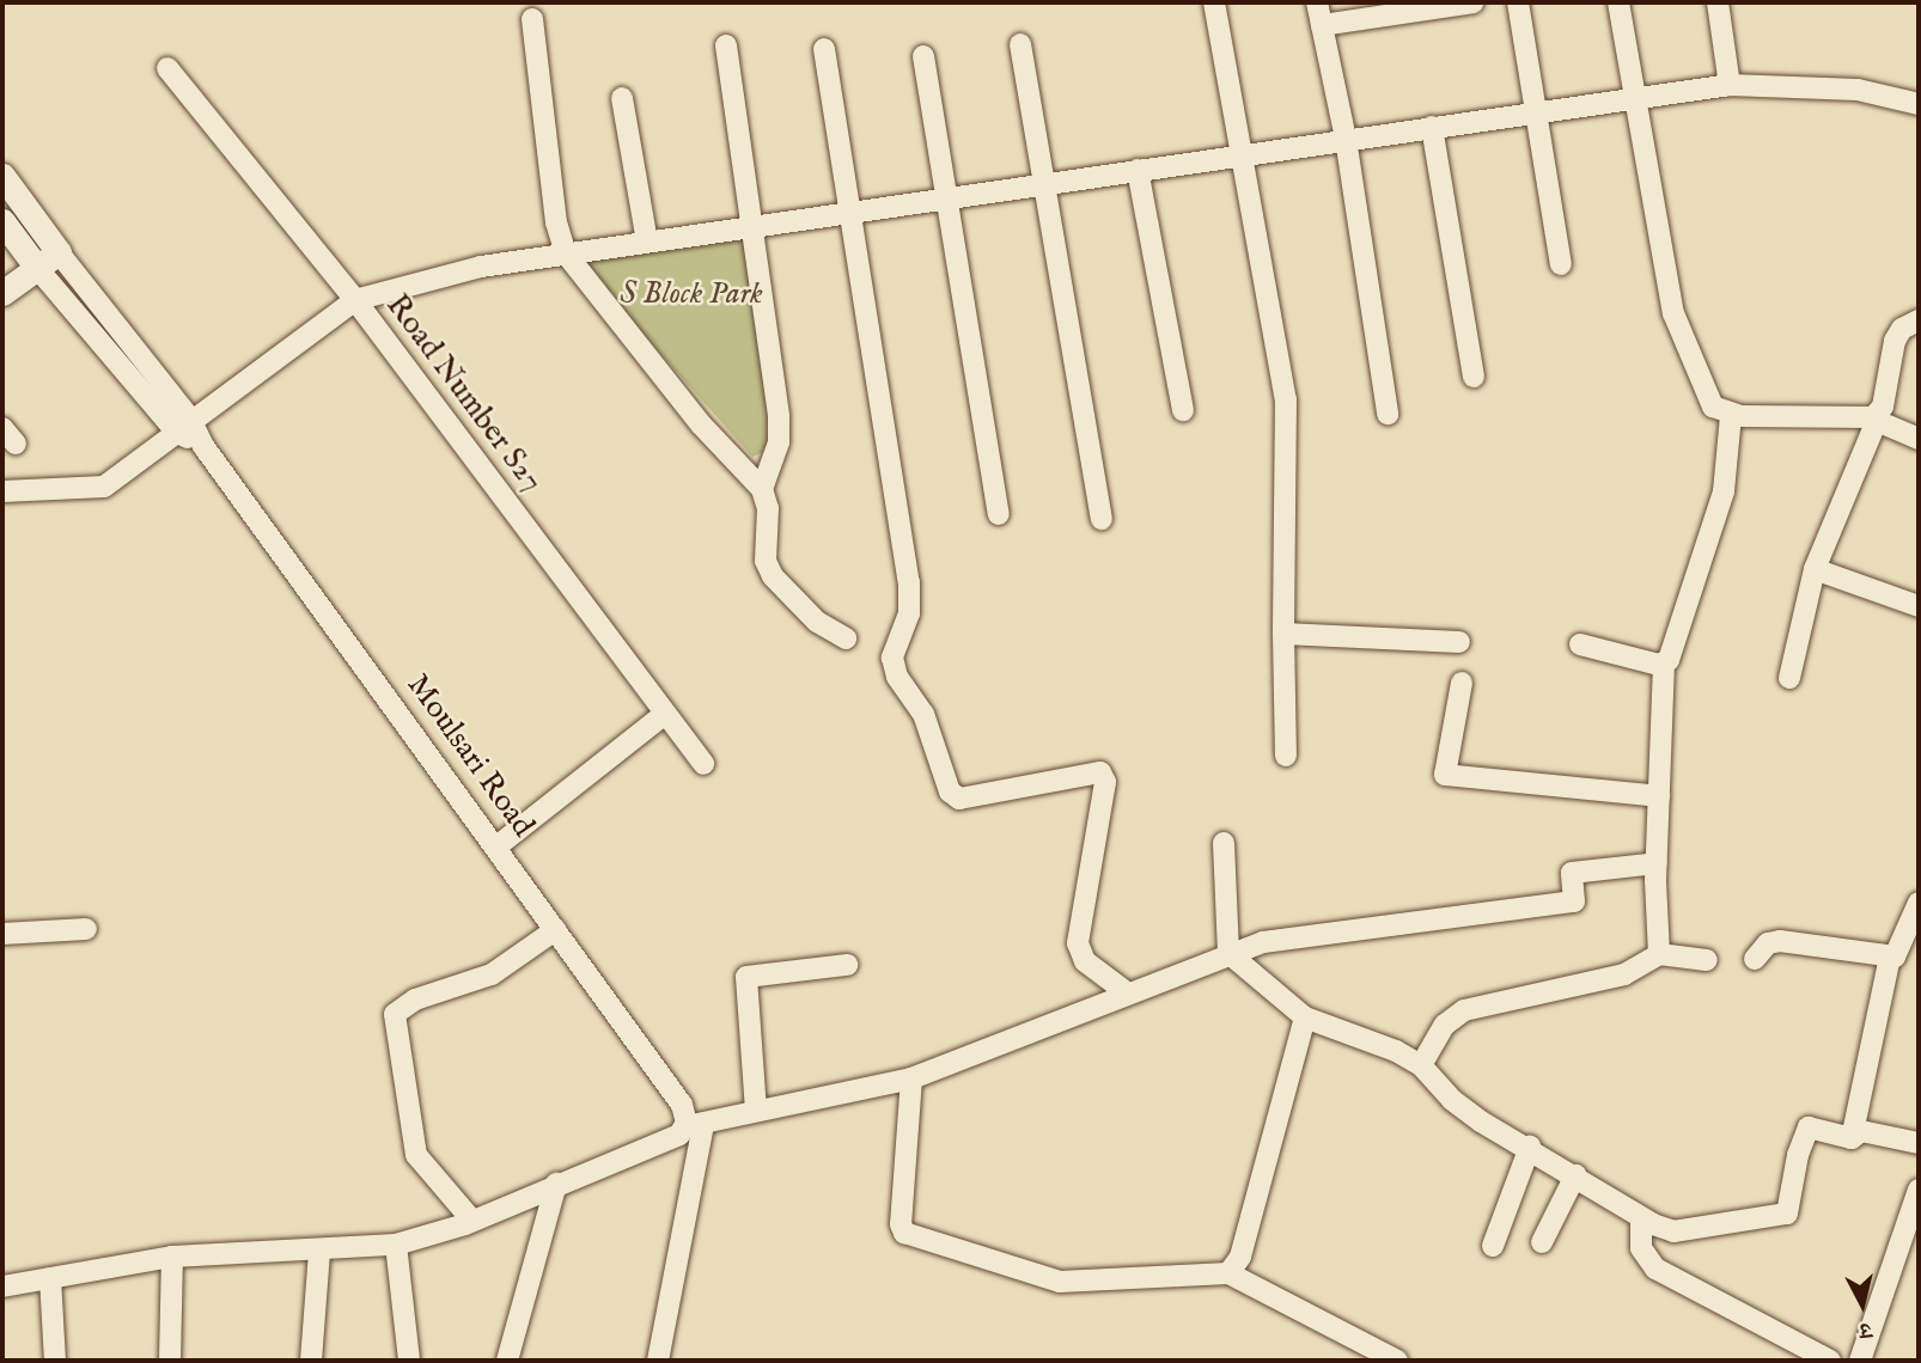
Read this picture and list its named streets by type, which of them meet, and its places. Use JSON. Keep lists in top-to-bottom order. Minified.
{"streets":{"street":["Road Number S27","Moulsari Road"]},"parks":["S Block Park"],"north":"bottom"}
